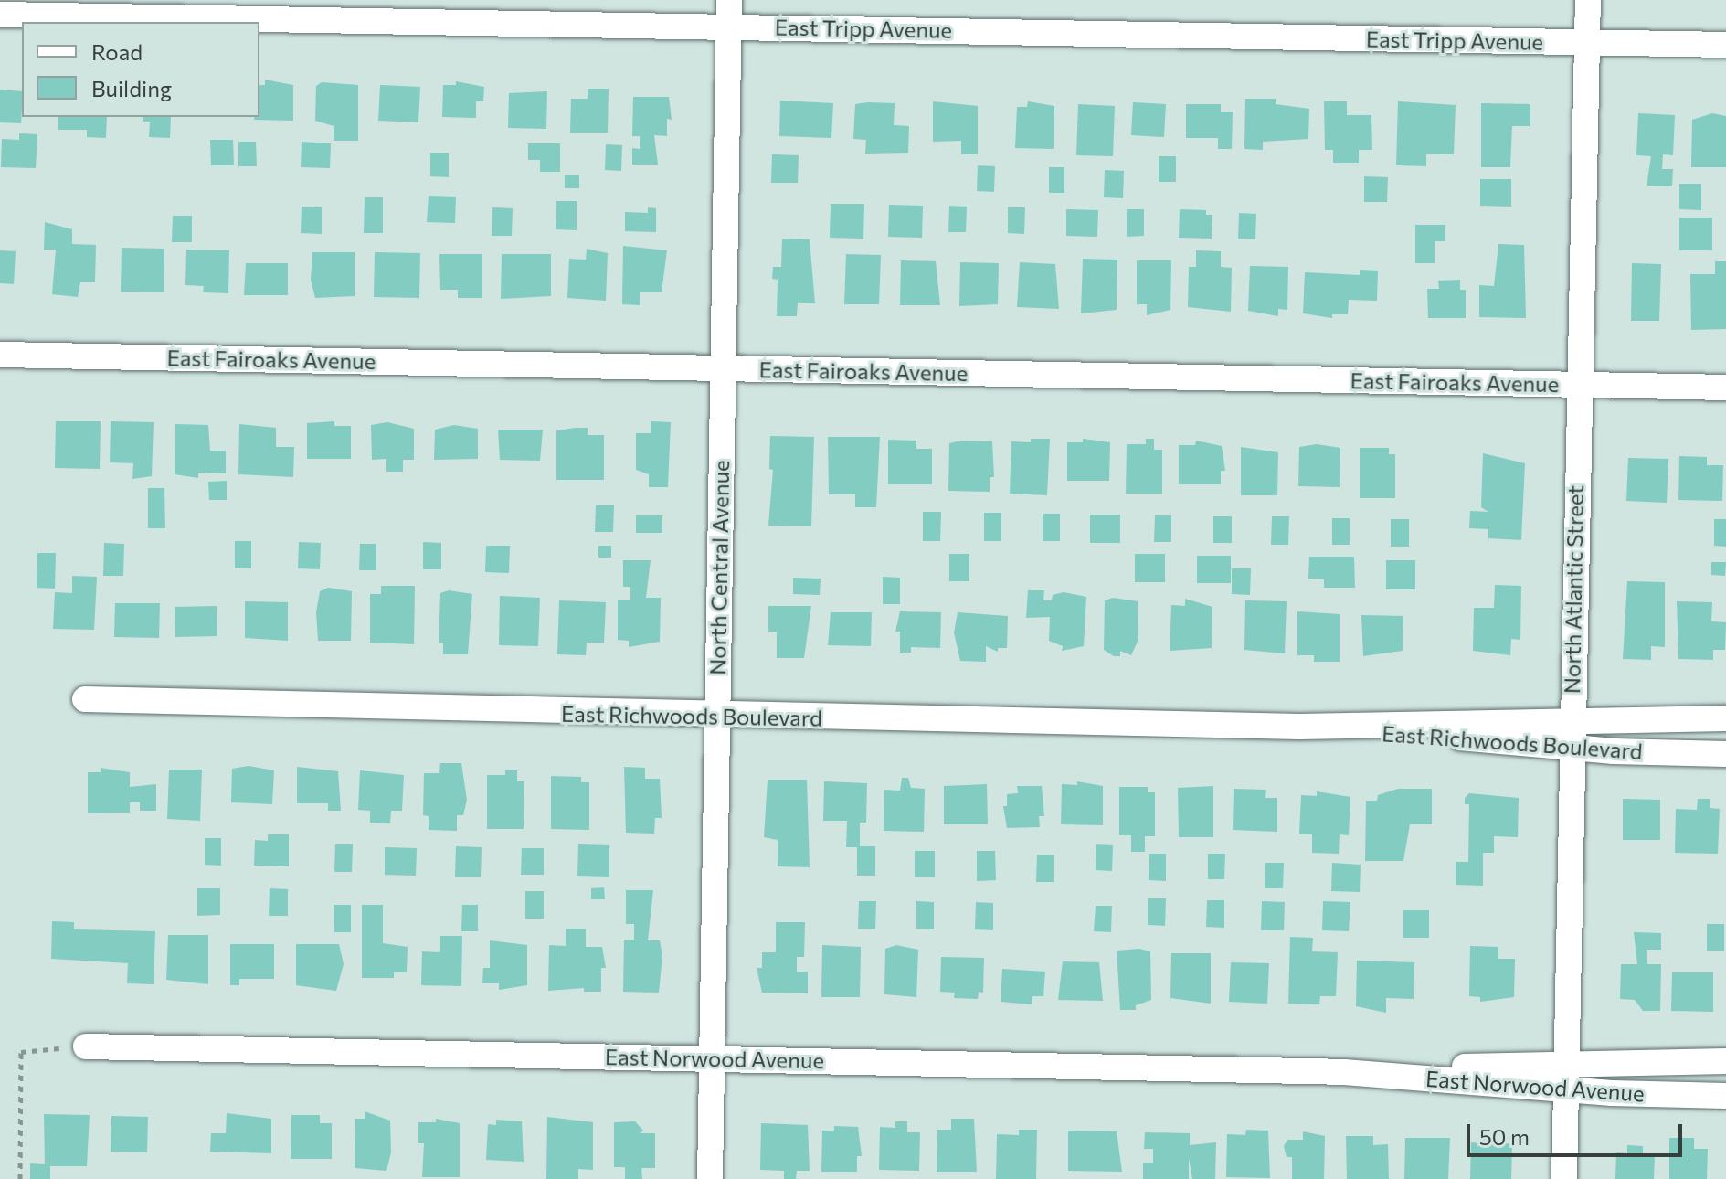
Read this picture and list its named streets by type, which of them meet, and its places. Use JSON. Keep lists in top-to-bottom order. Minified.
{"streets":{"street":["East Tripp Avenue","East Fairoaks Avenue","North Central Avenue","North Atlantic Street","East Richwoods Boulevard","East Norwood Avenue"]},"crossings":[["East Tripp Avenue","North Central Avenue"],["East Tripp Avenue","North Atlantic Street"],["East Fairoaks Avenue","North Central Avenue"],["East Fairoaks Avenue","North Atlantic Street"],["North Central Avenue","East Richwoods Boulevard"],["North Central Avenue","East Norwood Avenue"],["North Atlantic Street","East Richwoods Boulevard"],["North Atlantic Street","East Norwood Avenue"]],"legend":["Road","Building"],"scale_bar":"50 m"}
